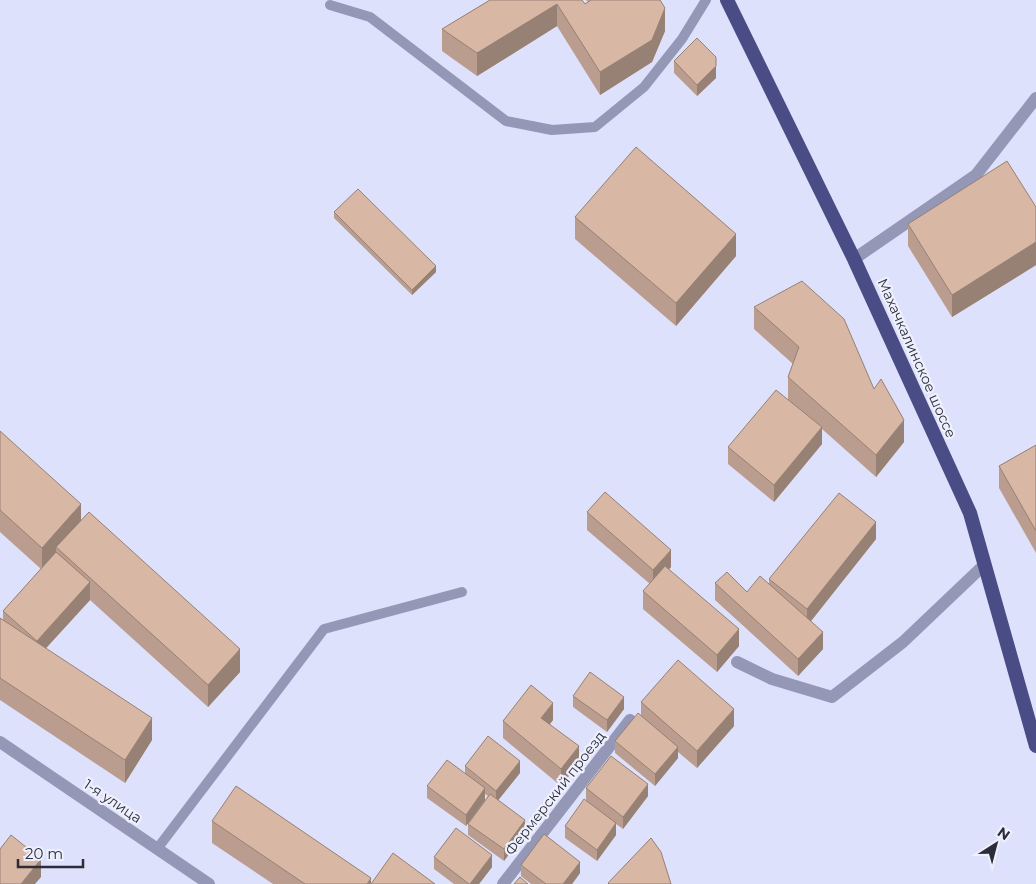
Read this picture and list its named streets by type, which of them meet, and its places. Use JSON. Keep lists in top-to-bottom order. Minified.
{"streets":{"highway":["Махачкалинское шоссе"],"street":["Фермерский проезд","1-я улица"]},"scale_bar":"20 m","north":"top right"}
